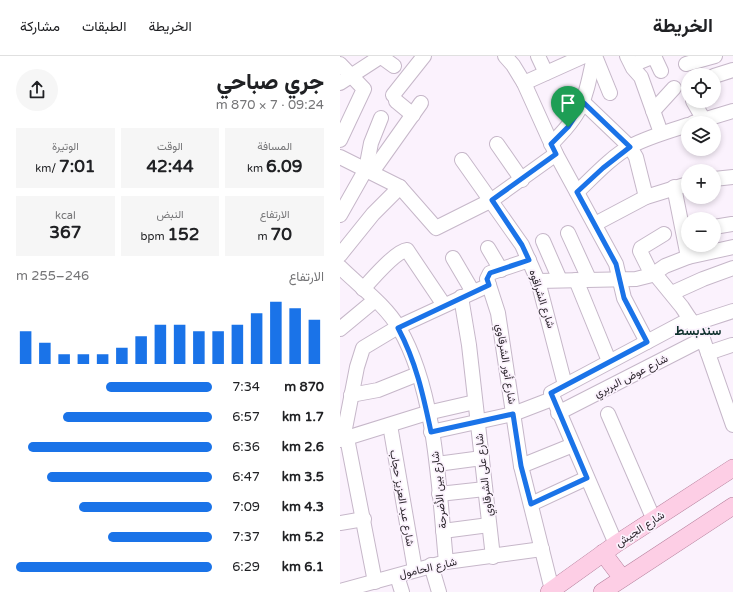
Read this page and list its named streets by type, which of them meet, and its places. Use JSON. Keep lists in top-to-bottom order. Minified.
{"streets":{"main road":["شارع الجيش"],"street":["شارع الشراقوه","شارع أنور الشرقاوي","شارع عوض البربري","شارع على الشرقاوي","شارع بين الأضرحة","شارع عبد العزيز حجاب","شارع الحامول"]},"crossings":[["شارع أنور الشرقاوي","شارع الجيش"],["شارع أنور الشرقاوي","شارع الحامول"],["شارع على الشرقاوي","شارع الحامول"],["شارع بين الأضرحة","شارع الحامول"],["شارع عبد العزيز حجاب","شارع الحامول"]],"districts":["سندبسط"],"page":{"header":"الخريطة","nav":["الخريطة","الطبقات","مشاركة"],"heading":["جري صباحي","09:24 · 7 × 870 m"],"map_buttons":["+","−"],"stats":[["المسافة","6.09 km"],["الوقت","42:44"],["الوتيرة","7:01 /km"],["الارتفاع","70 m"],["النبض","152 bpm"],["kcal","367"]],"chart":["الارتفاع","246–255 m"],"list":[{"name":"870 m","note":"7:34"},{"name":"1.7 km","note":"6:57"},{"name":"2.6 km","note":"6:36"},{"name":"3.5 km","note":"6:47"},{"name":"4.3 km","note":"7:09"},{"name":"5.2 km","note":"7:37"},{"name":"6.1 km","note":"6:29"}]}}
